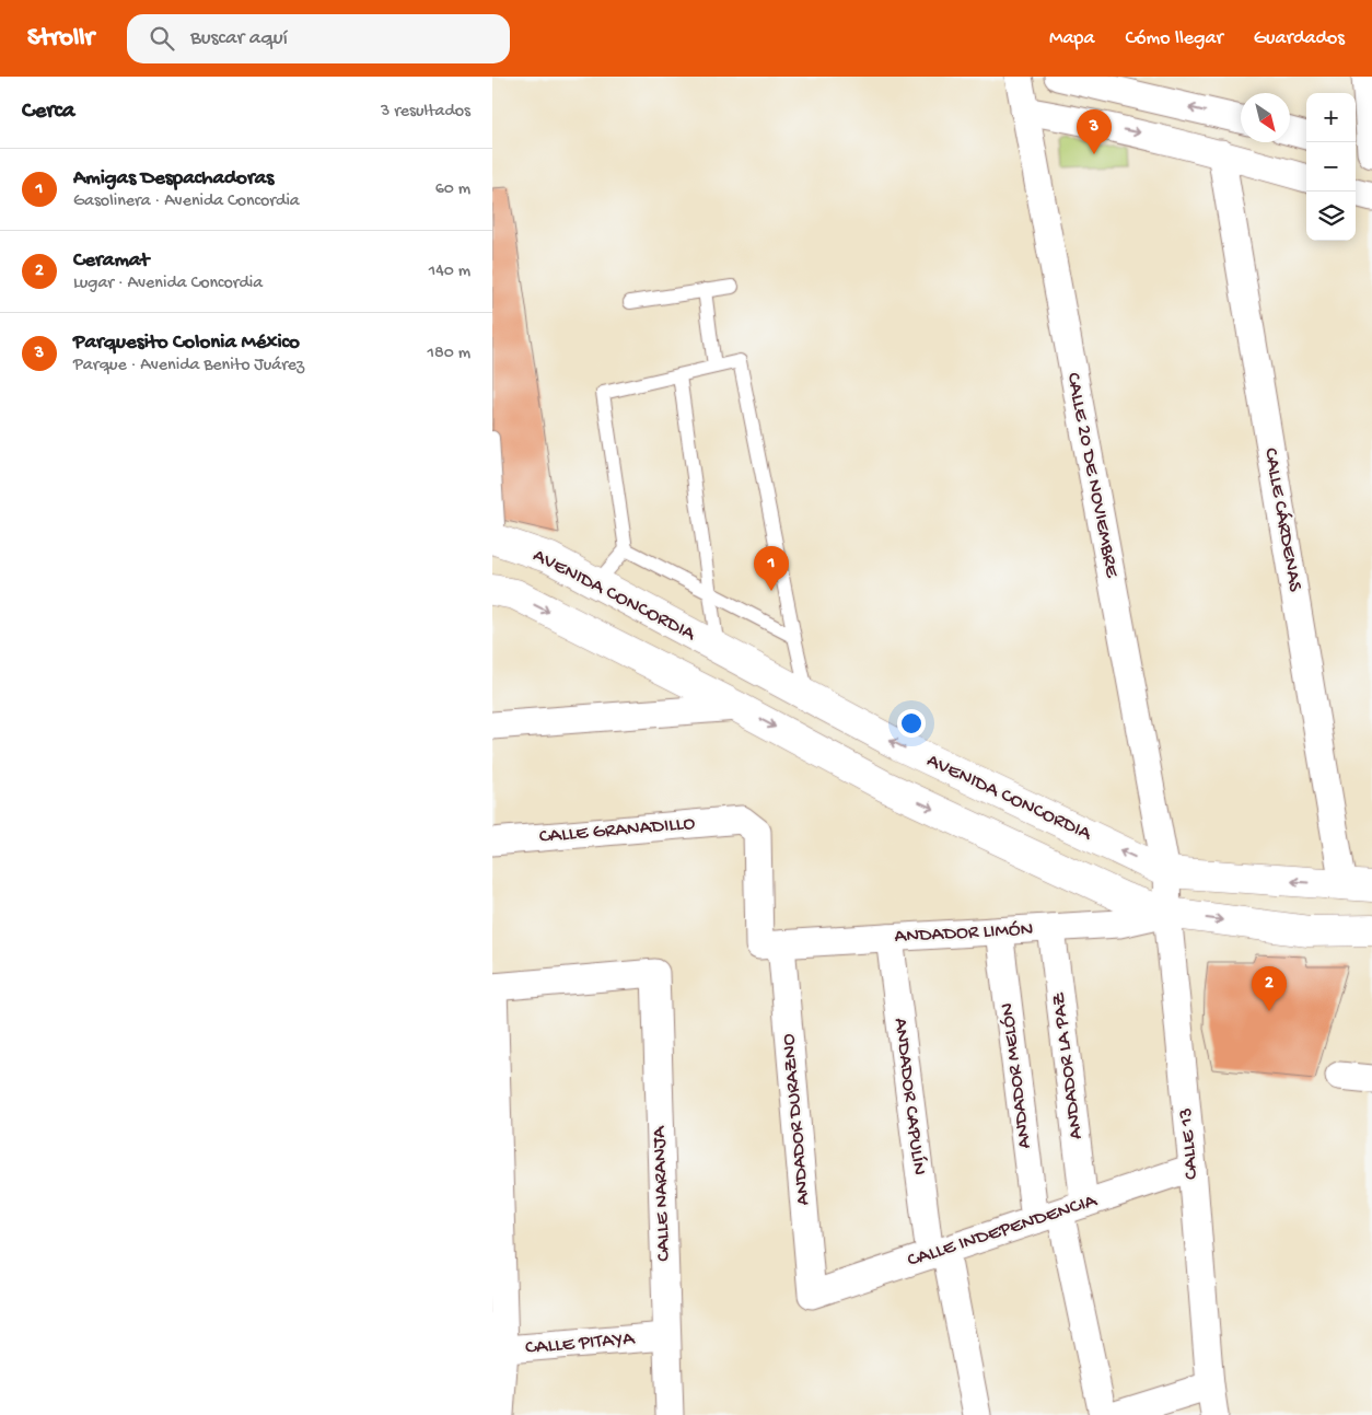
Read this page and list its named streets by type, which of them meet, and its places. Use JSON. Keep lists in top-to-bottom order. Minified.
{"streets":{"main road":["AVENIDA CONCORDIA"],"street":["CALLE 20 DE NOVIEMBRE","CALLE CÁRDENAS","CALLE GRANADILLO","ANDADOR LIMÓN","ANDADOR LA PAZ","ANDADOR MELÓN","ANDADOR CAPULÍN","ANDADOR DURAZNO","CALLE 13","CALLE NARANJA","CALLE INDEPENDENCIA","CALLE PITAYA"]},"crossings":[["CALLE 20 DE NOVIEMBRE","AVENIDA CONCORDIA"],["CALLE 20 DE NOVIEMBRE","CALLE 13"],["CALLE CÁRDENAS","AVENIDA CONCORDIA"],["AVENIDA CONCORDIA","CALLE 13"],["CALLE GRANADILLO","ANDADOR DURAZNO"],["ANDADOR LIMÓN","ANDADOR LA PAZ"],["ANDADOR LIMÓN","ANDADOR MELÓN"],["ANDADOR LIMÓN","ANDADOR CAPULÍN"],["ANDADOR LIMÓN","ANDADOR DURAZNO"],["ANDADOR LIMÓN","CALLE 13"],["ANDADOR LA PAZ","ANDADOR MELÓN"],["ANDADOR LA PAZ","CALLE INDEPENDENCIA"],["ANDADOR MELÓN","CALLE INDEPENDENCIA"],["ANDADOR CAPULÍN","CALLE INDEPENDENCIA"],["ANDADOR DURAZNO","CALLE INDEPENDENCIA"],["CALLE 13","CALLE INDEPENDENCIA"],["CALLE NARANJA","CALLE PITAYA"]],"north":"bottom right","page":{"header":"Strollr","search":"Buscar aquí","nav":["Mapa","Cómo llegar","Guardados"],"heading":["Cerca","3 resultados"],"map_buttons":["+","−"],"pins":["3","1","2"],"list":[{"mark":"1","name":"Amigas Despachadoras","note":"Gasolinera · Avenida Concordia","value":"60 m"},{"mark":"2","name":"Ceramat","note":"Lugar · Avenida Concordia","value":"140 m"},{"mark":"3","name":"Parquesito Colonia México","note":"Parque · Avenida Benito Juárez","value":"180 m"}]}}
